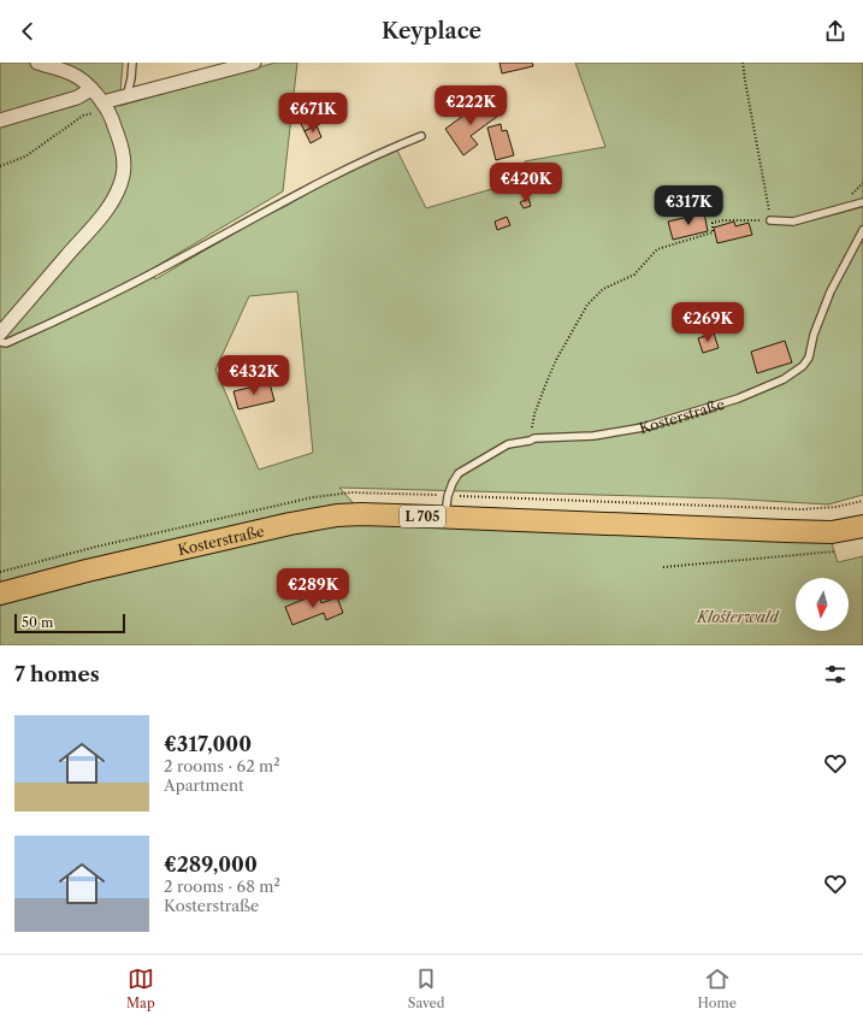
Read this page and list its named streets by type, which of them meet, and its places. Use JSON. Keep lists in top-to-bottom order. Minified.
{"streets":{"main road":["Kosterstraße","L 705"]},"parks":["Klosterwald"],"scale_bar":"50 m","north":"bottom","page":{"header":"Keyplace","price":["€222K","€671K","€420K","€317K","€269K","€432K","€289K"],"scale":"50 m","heading":"7 homes","list":[{"name":"€317,000","note":"2 rooms · 62 m² · Apartment"},{"name":"€289,000","note":"2 rooms · 68 m² · Kosterstraße"}],"tabs":["Map","Saved","Home"]}}
